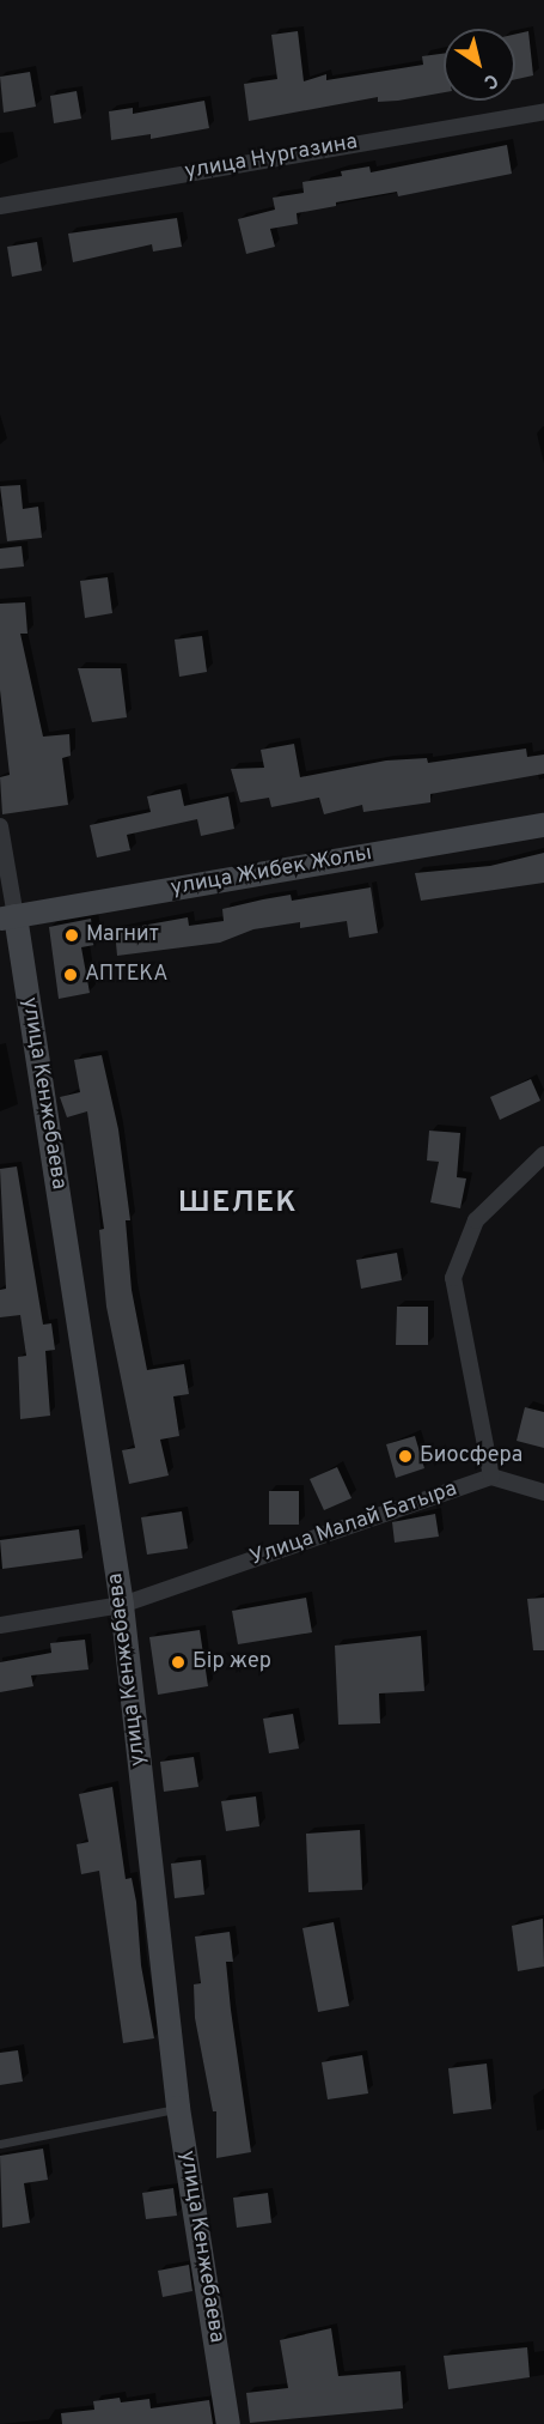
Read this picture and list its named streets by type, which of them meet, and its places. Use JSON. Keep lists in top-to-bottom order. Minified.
{"streets":{"street":["улица Нургазина","улица Жибек Жолы","улица Кенжебаева","Улица Малай Батыра"]},"crossings":[["улица Жибек Жолы","улица Кенжебаева"],["улица Кенжебаева","Улица Малай Батыра"]],"districts":["ШЕЛЕК"],"places":["Магнит","АПТЕКА","Биосфера","Бір жер"],"north":"bottom right"}
